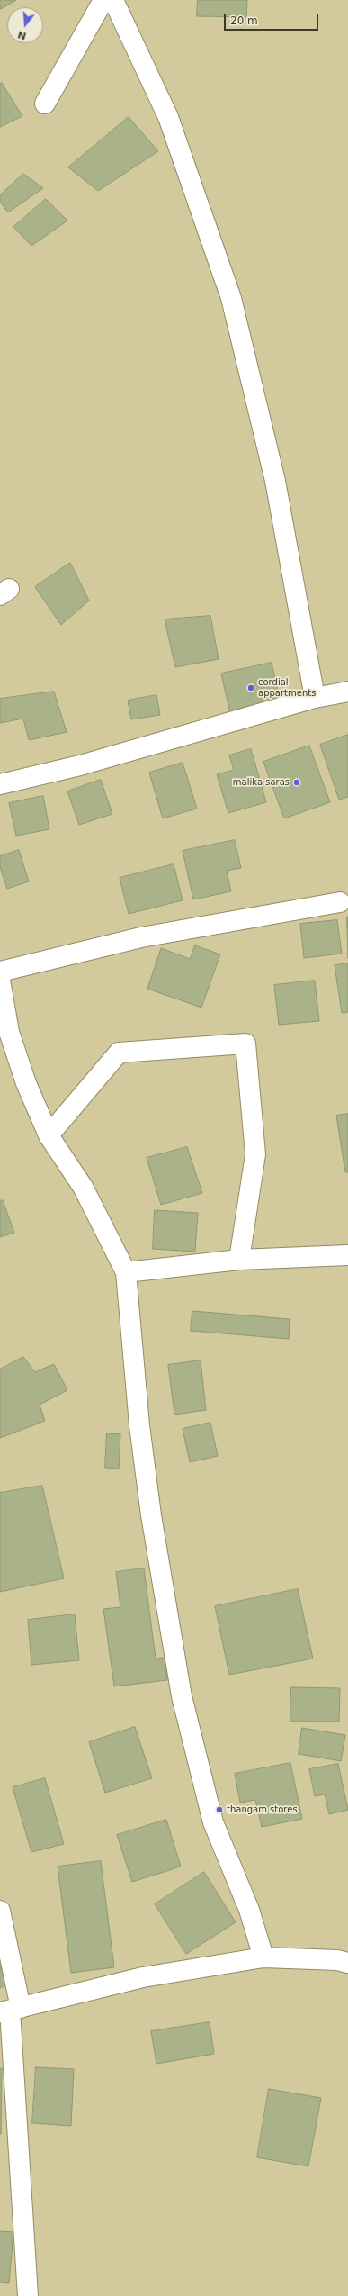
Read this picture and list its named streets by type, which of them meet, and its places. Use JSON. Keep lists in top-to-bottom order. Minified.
{"places":["cordial appartments","malika saras","thangam stores"],"scale_bar":"20 m","north":"bottom"}
